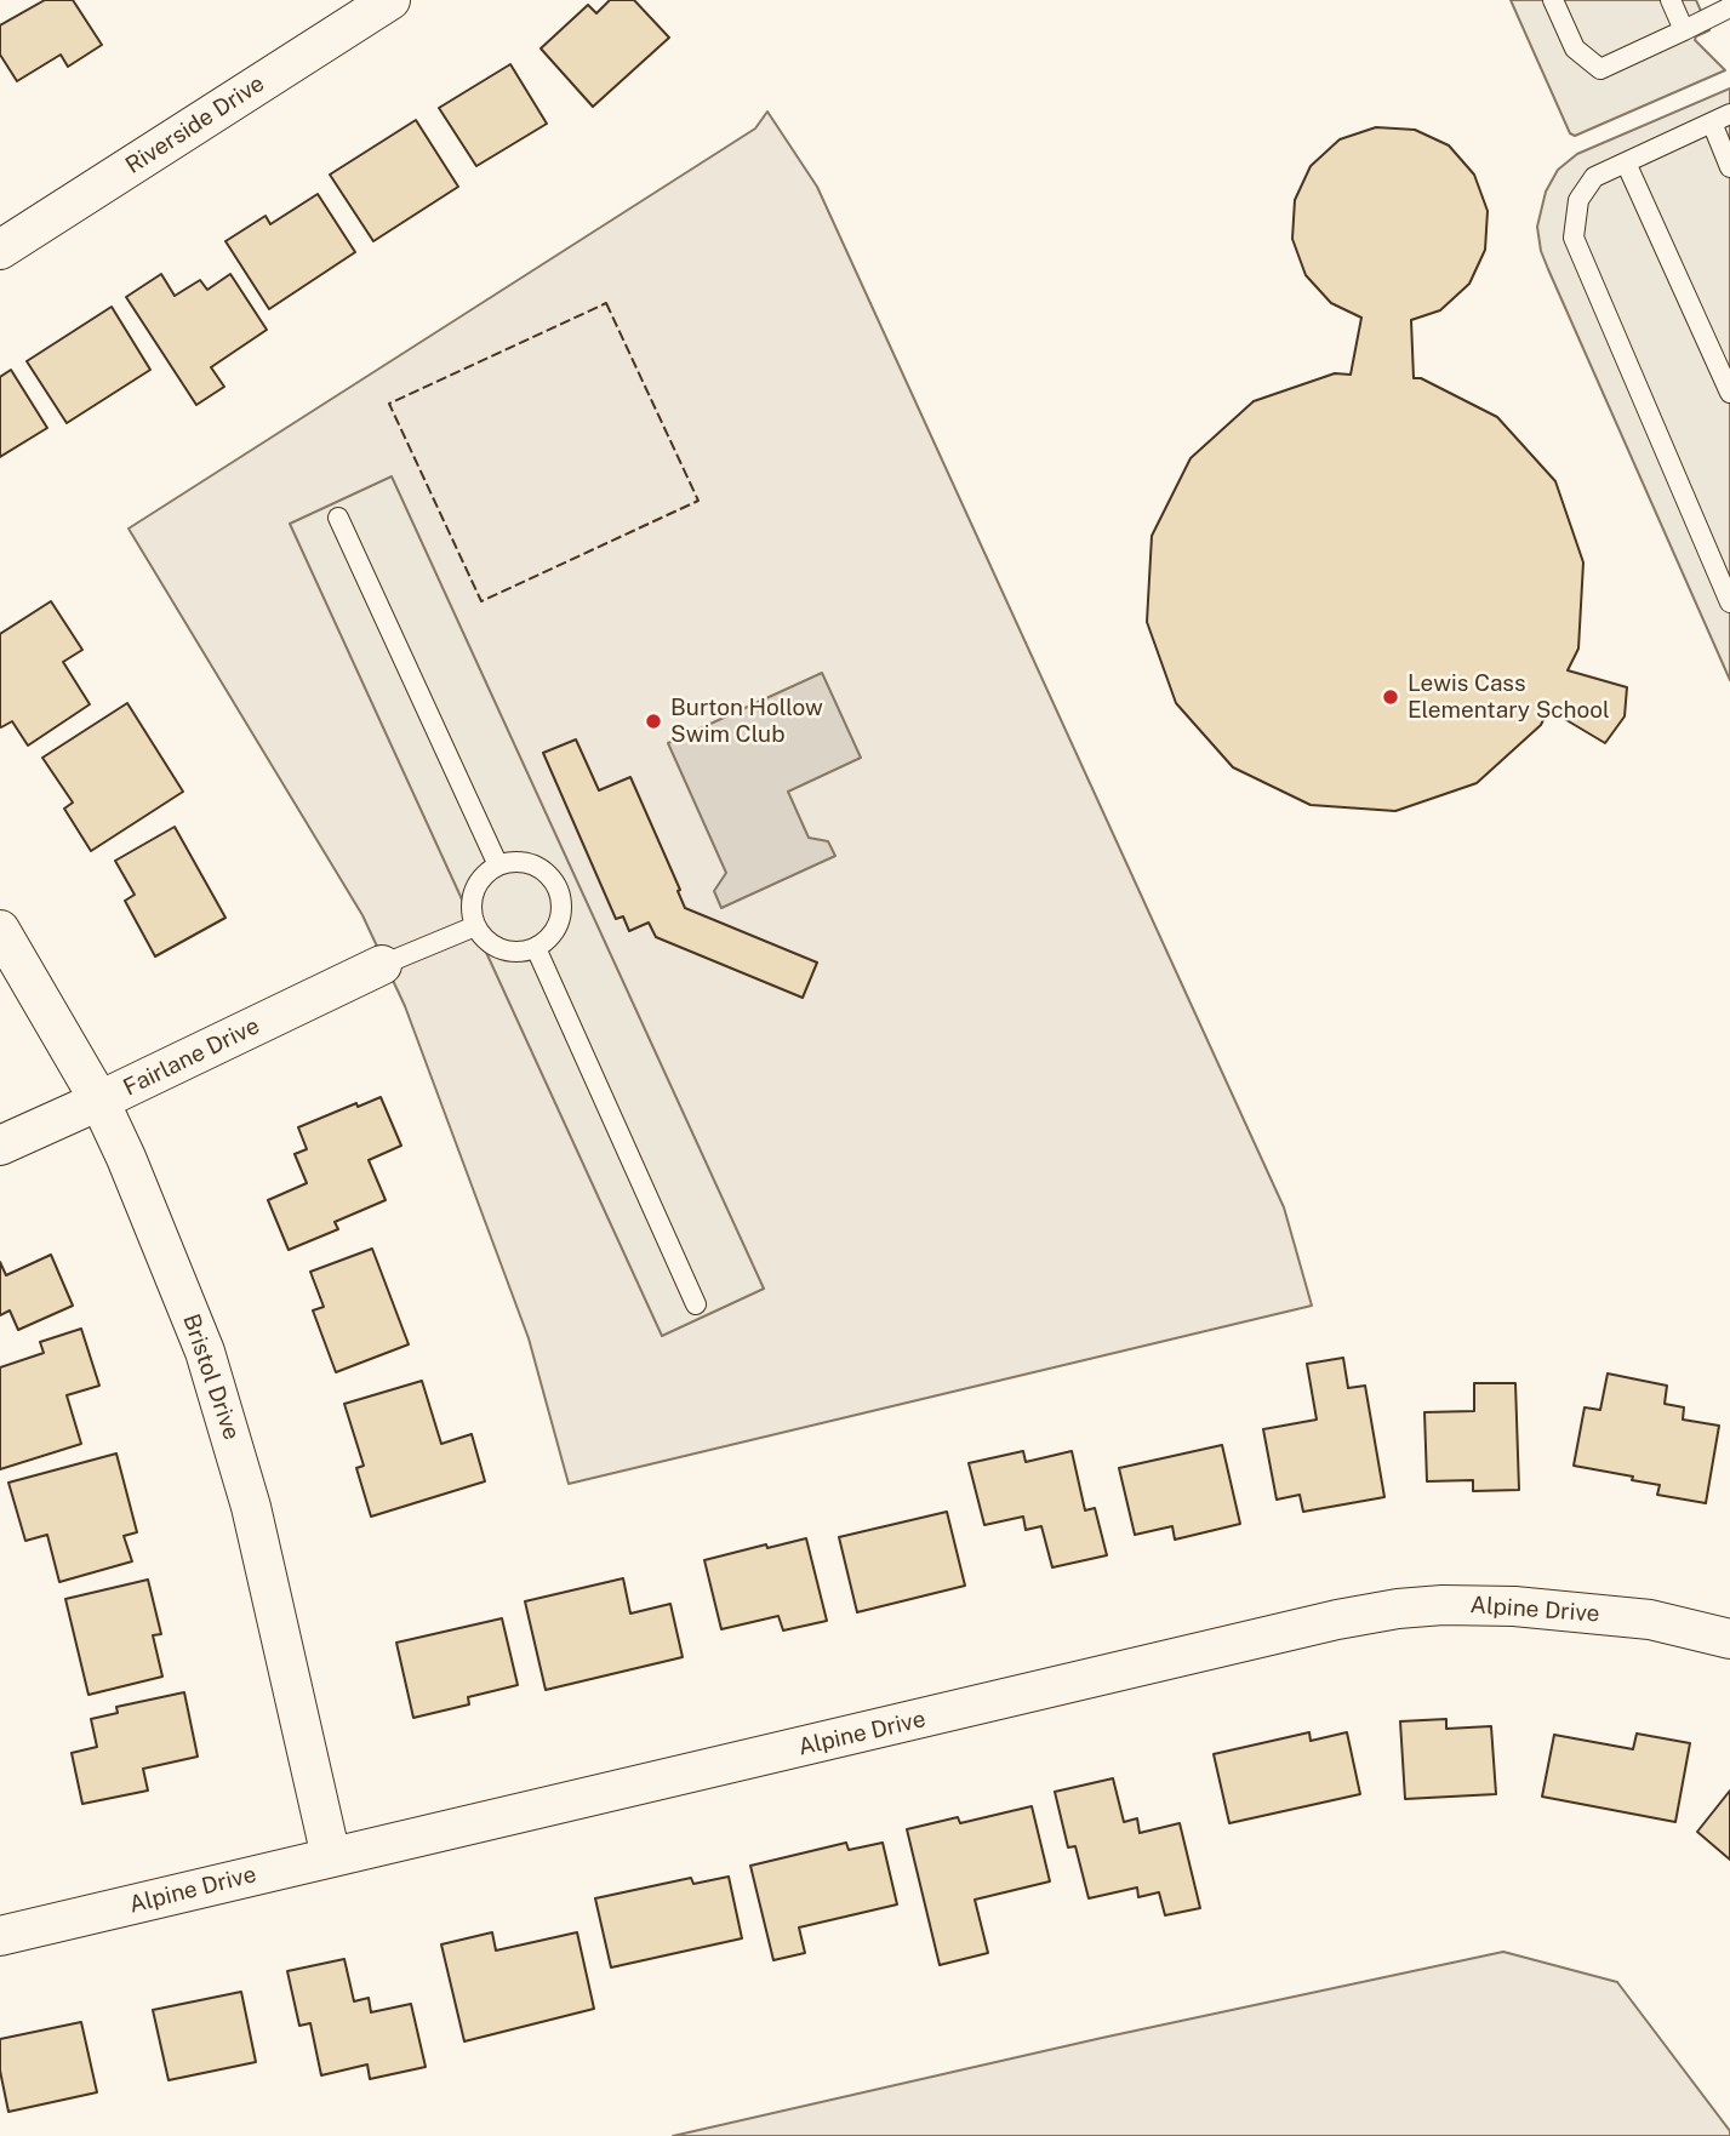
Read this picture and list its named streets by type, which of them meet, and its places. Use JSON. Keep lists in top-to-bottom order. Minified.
{"streets":{"street":["Riverside Drive","Fairlane Drive","Bristol Drive","Alpine Drive"]},"crossings":[["Fairlane Drive","Bristol Drive"],["Bristol Drive","Alpine Drive"]],"places":["Lewis Cass Elementary School","Burton Hollow Swim Club"]}
